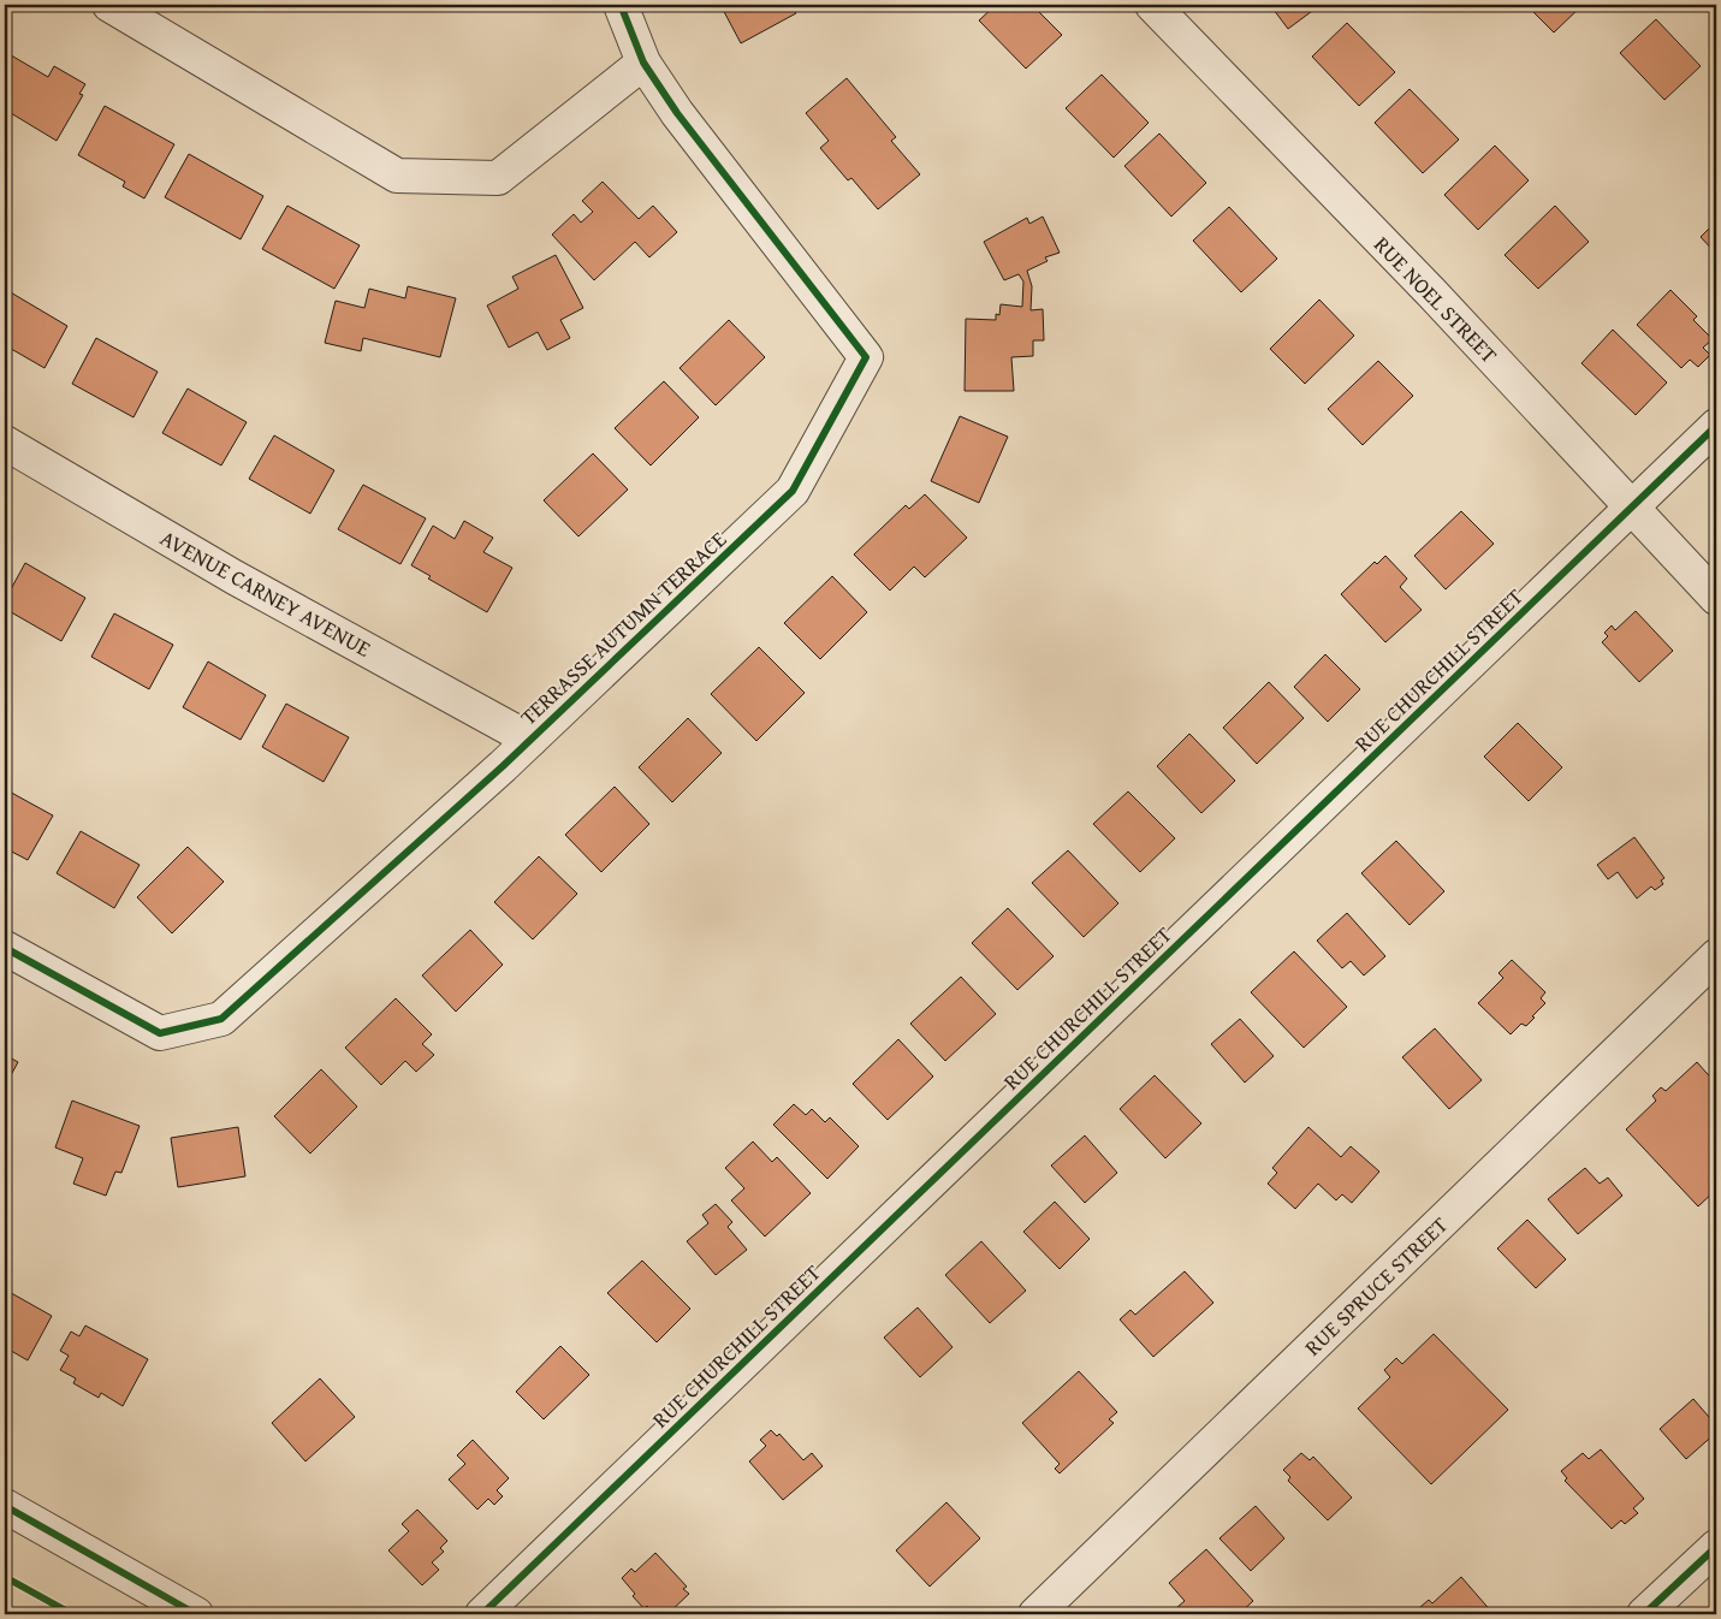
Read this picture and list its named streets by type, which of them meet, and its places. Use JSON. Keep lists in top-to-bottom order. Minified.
{"streets":{"street":["RUE NOEL STREET","AVENUE CARNEY AVENUE","TERRASSE AUTUMN TERRACE","RUE CHURCHILL STREET","RUE SPRUCE STREET"]},"crossings":[["RUE NOEL STREET","RUE CHURCHILL STREET"],["AVENUE CARNEY AVENUE","TERRASSE AUTUMN TERRACE"]]}
